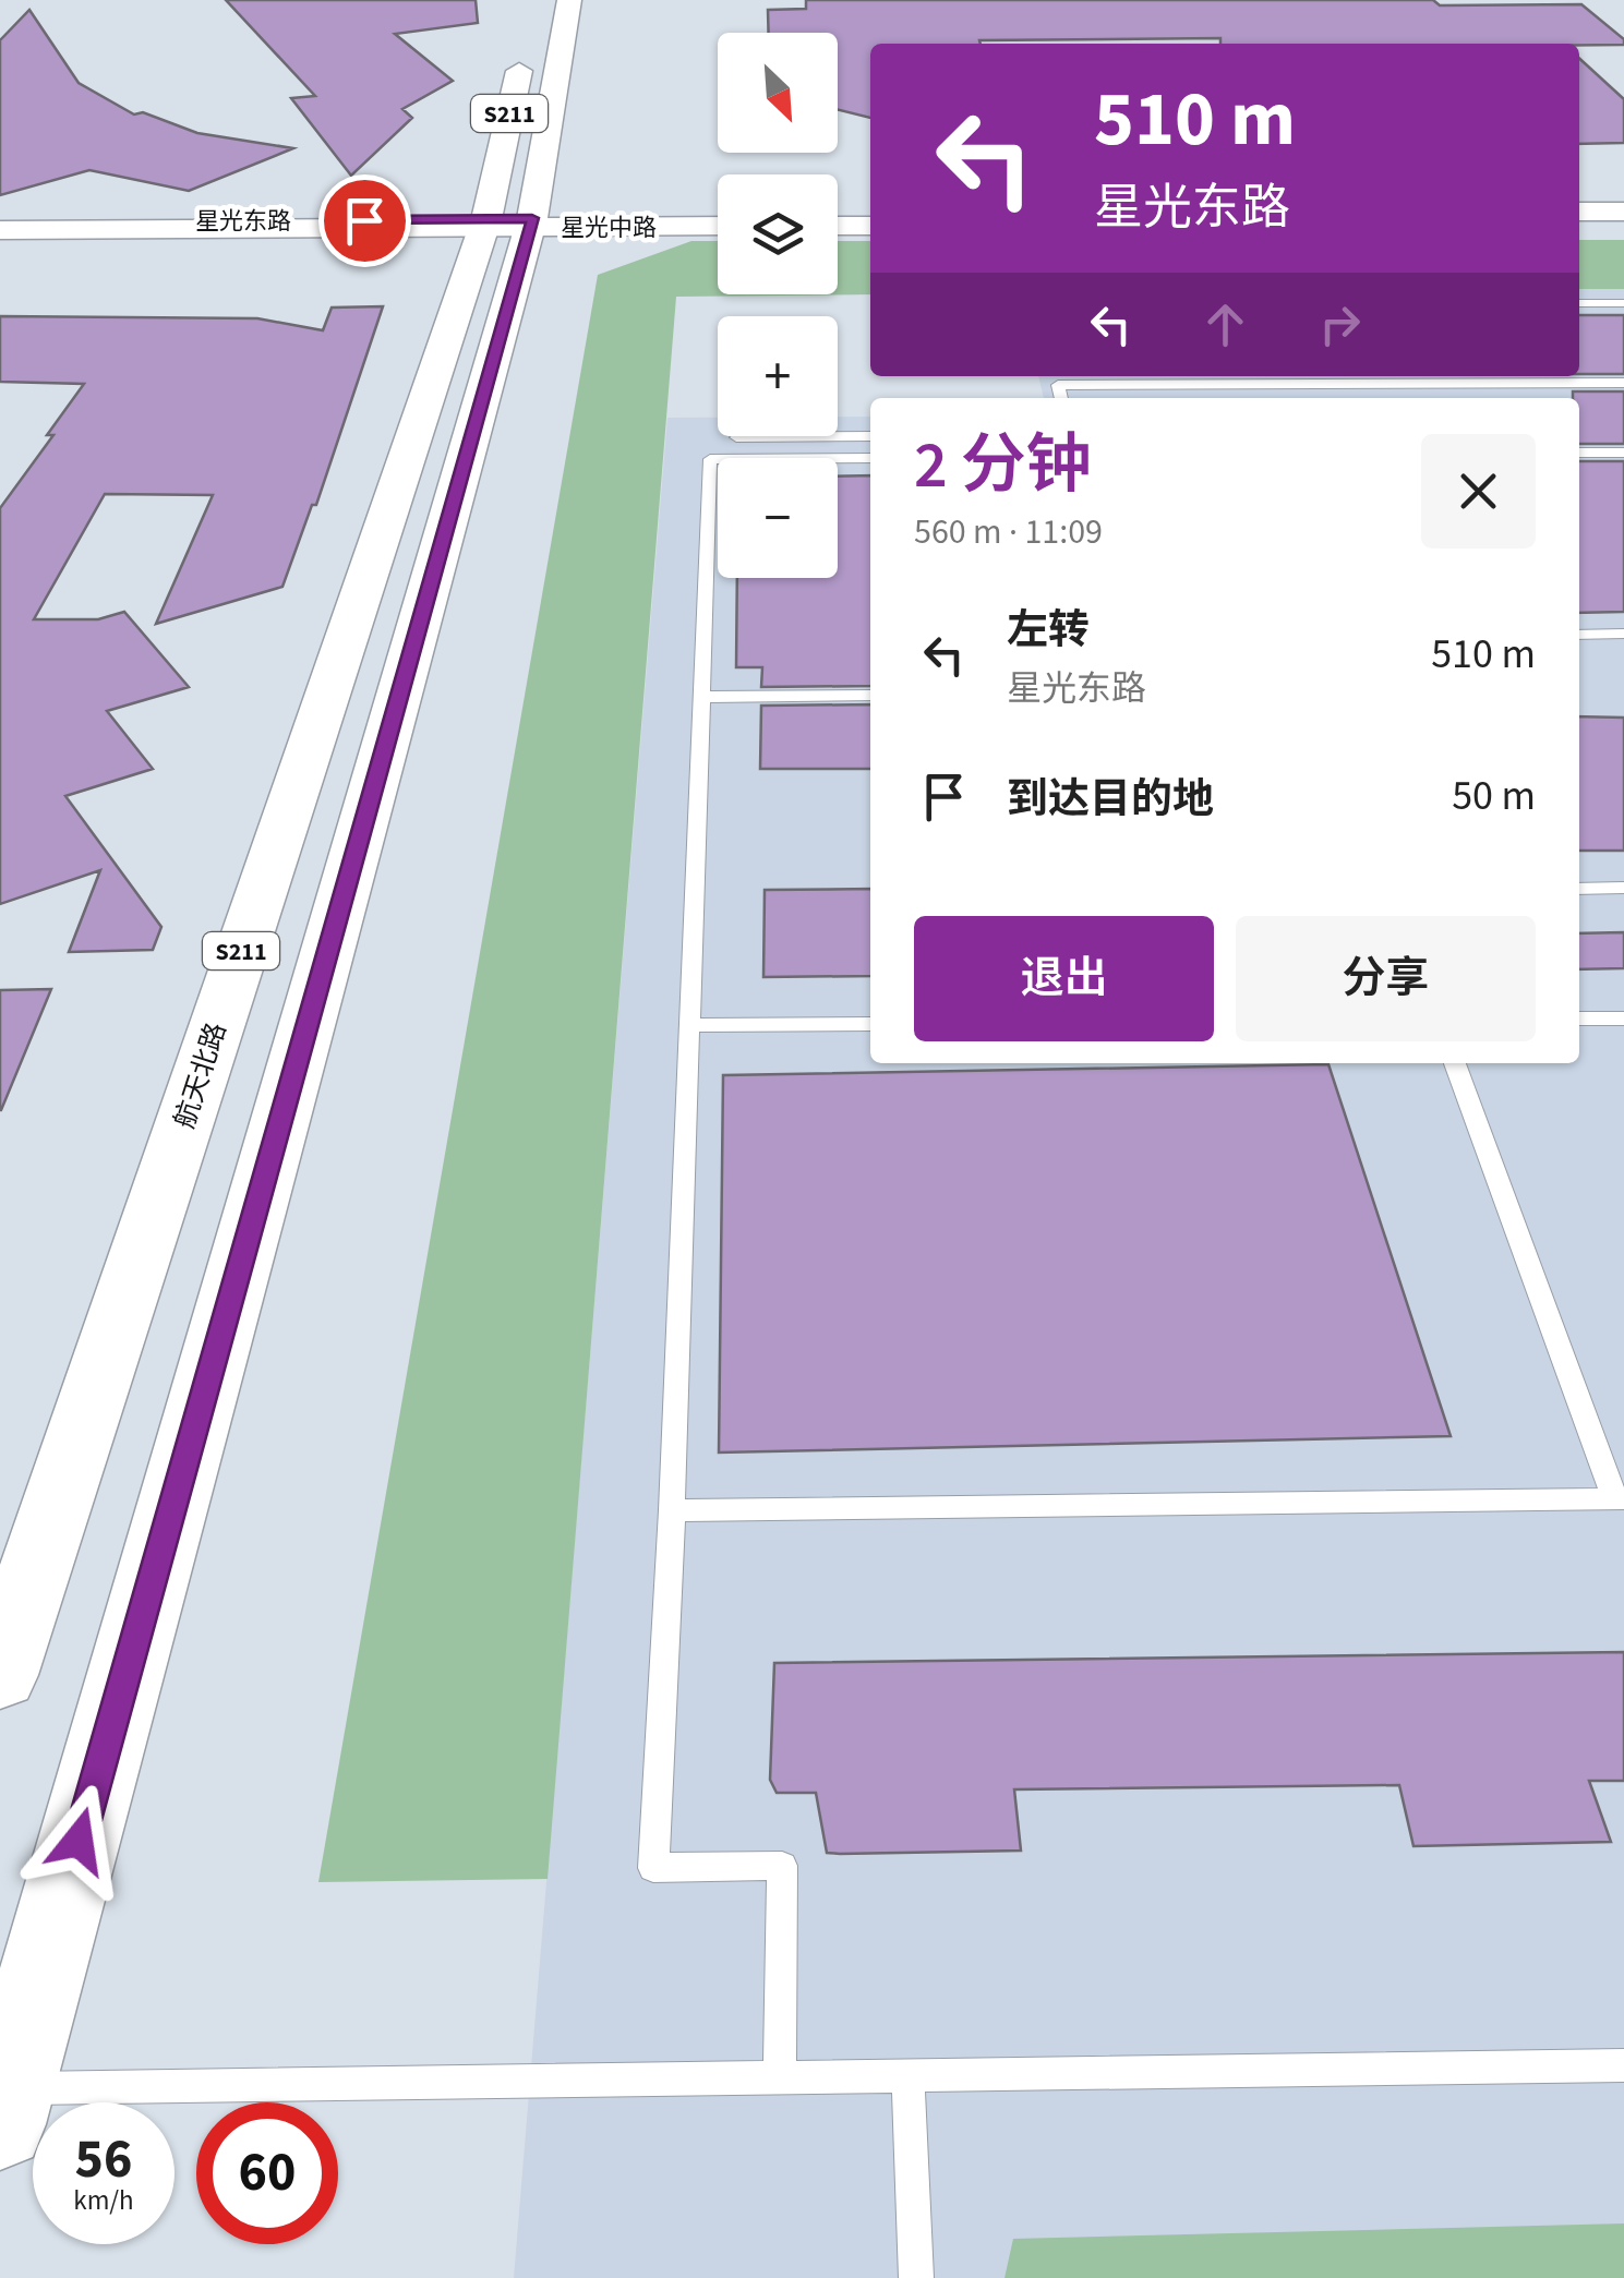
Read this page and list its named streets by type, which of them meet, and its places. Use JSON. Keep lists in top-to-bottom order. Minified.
{"streets":{"main road":["S211","星光东路","星光中路","航天北路"]},"crossings":[["S211","星光东路"],["S211","星光中路"],["S211","航天北路"],["星光东路","星光中路"],["星光东路","航天北路"],["星光中路","航天北路"]],"north":"bottom right","page":{"map_buttons":["+","−"],"turn":["510 m","星光东路"],"heading":["2 分钟","560 m · 11:09"],"list":[{"name":"左转","note":"星光东路","value":"510 m"},{"name":"到达目的地","value":"50 m"}],"buttons":["退出","分享"],"speed":"56 km/h","limit":"60"}}
